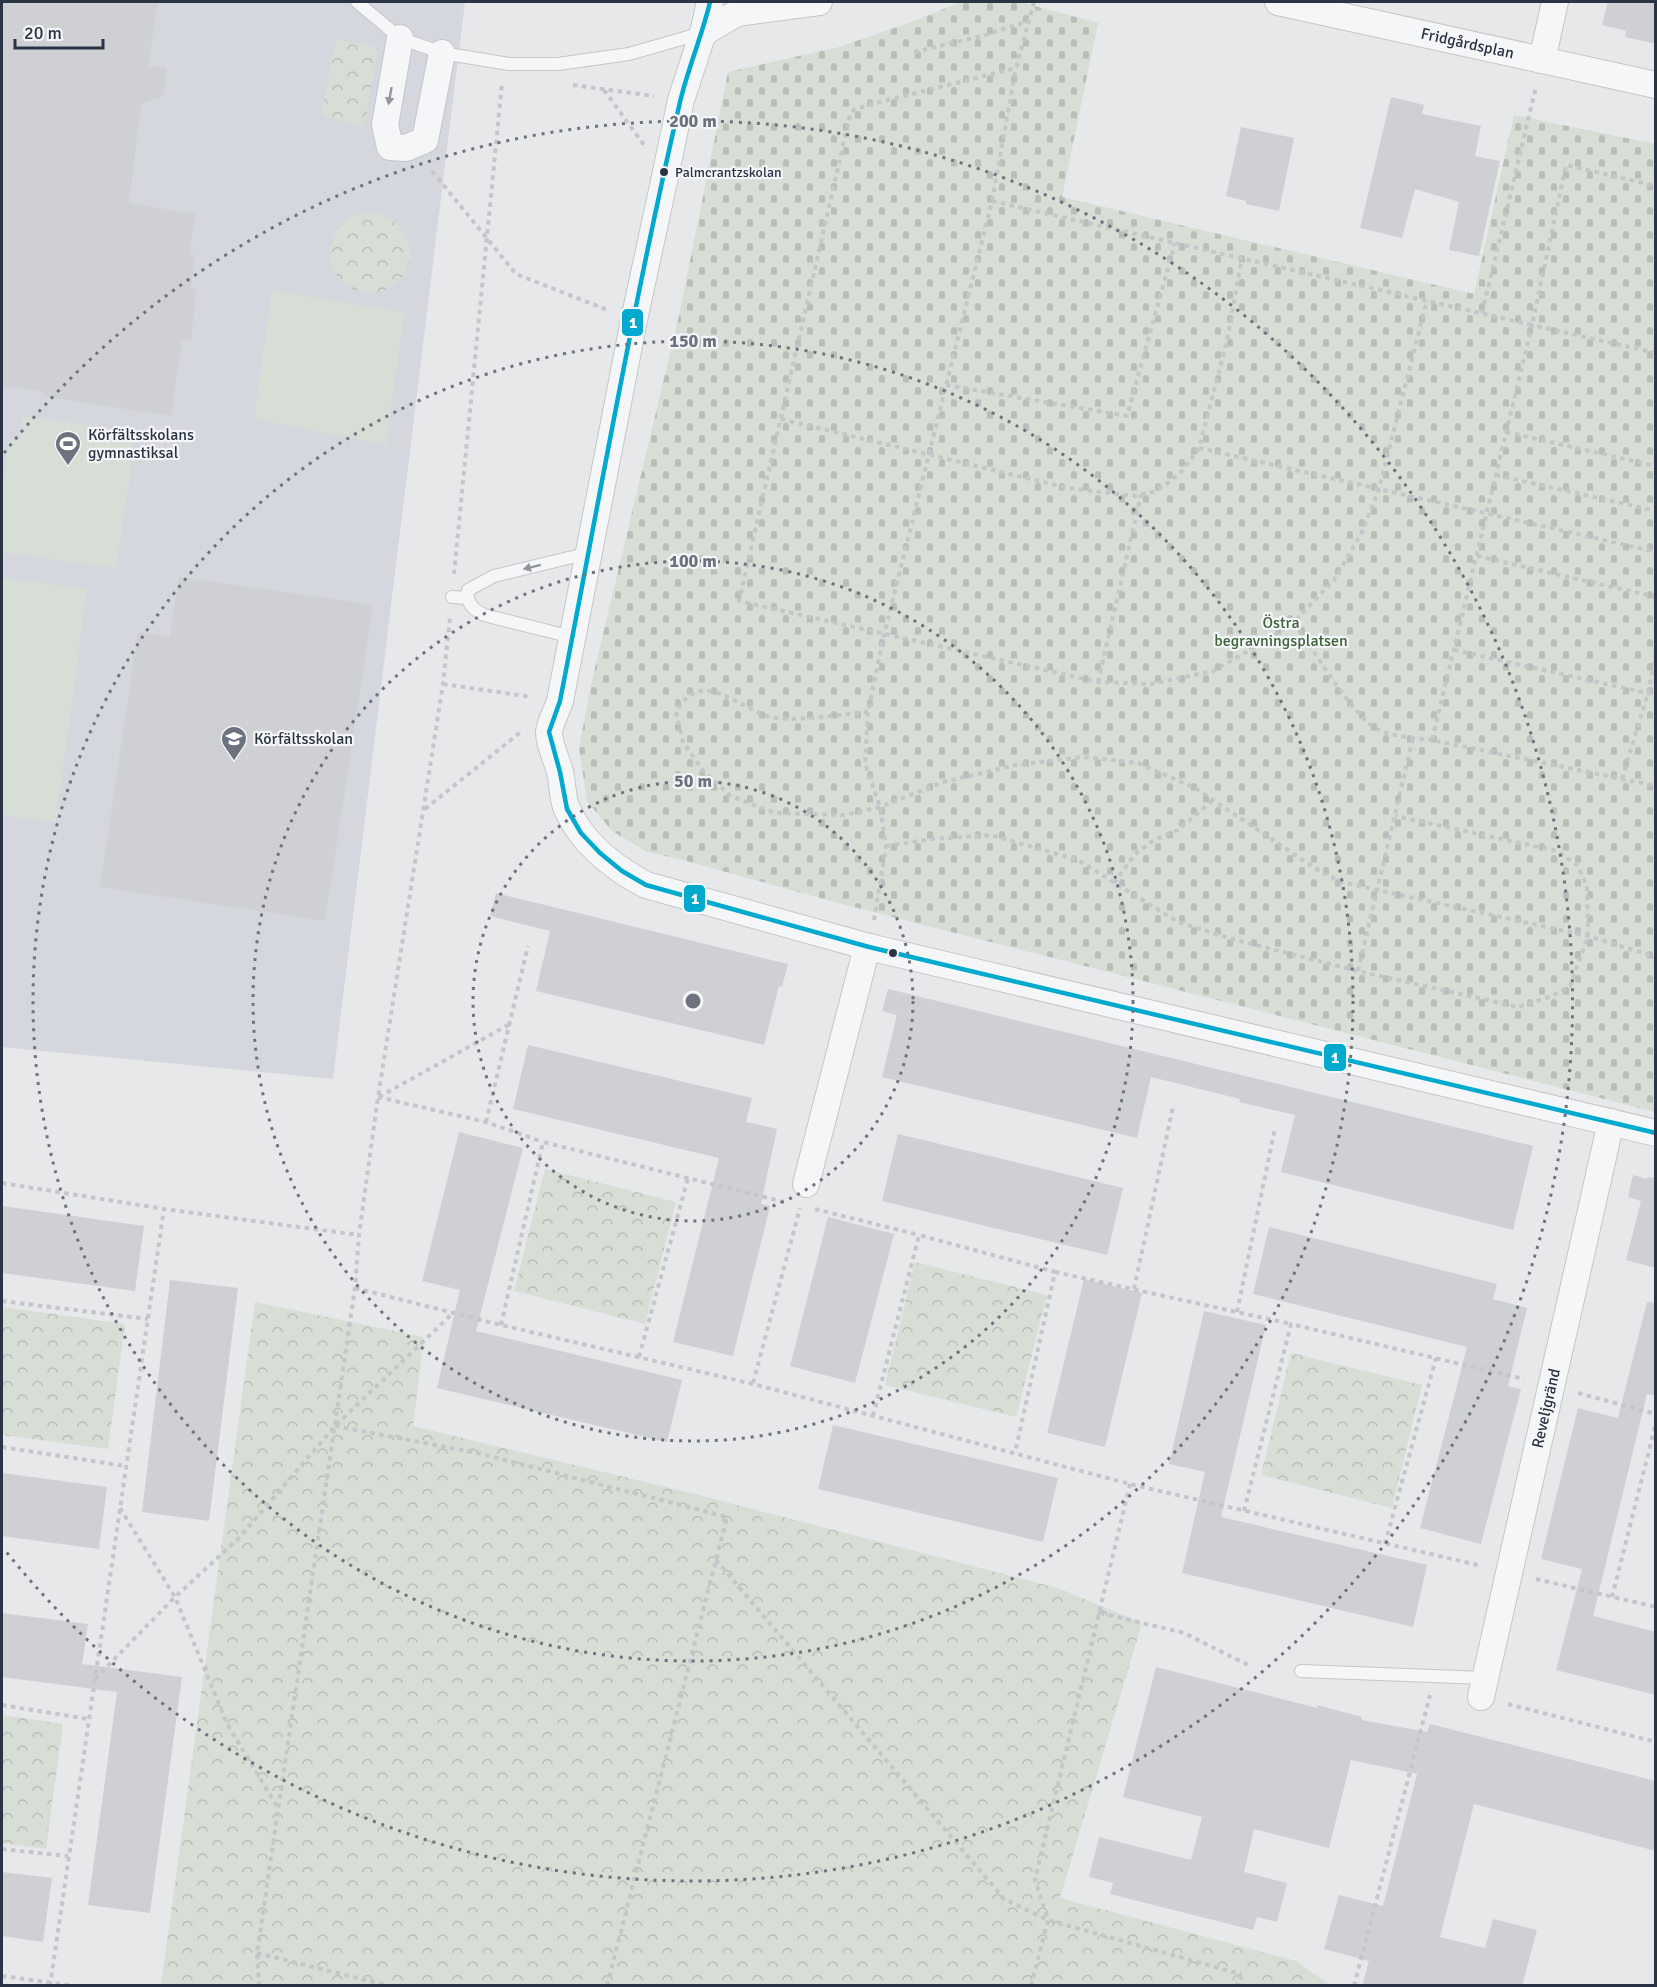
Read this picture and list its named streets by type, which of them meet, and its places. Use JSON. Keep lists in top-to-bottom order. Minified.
{"streets":{"street":["Fridgårdsplan","Reveljgränd"]},"parks":["Östra begravningsplatsen"],"places":{"other":["Palmcrantzskolan"],"sports":["Körfältsskolans gymnastiksal"],"school or university":["Körfältsskolan"]},"lines":["transit line 1"],"scale_bar":"20 m","rings":["200 m","150 m","100 m","50 m"]}
